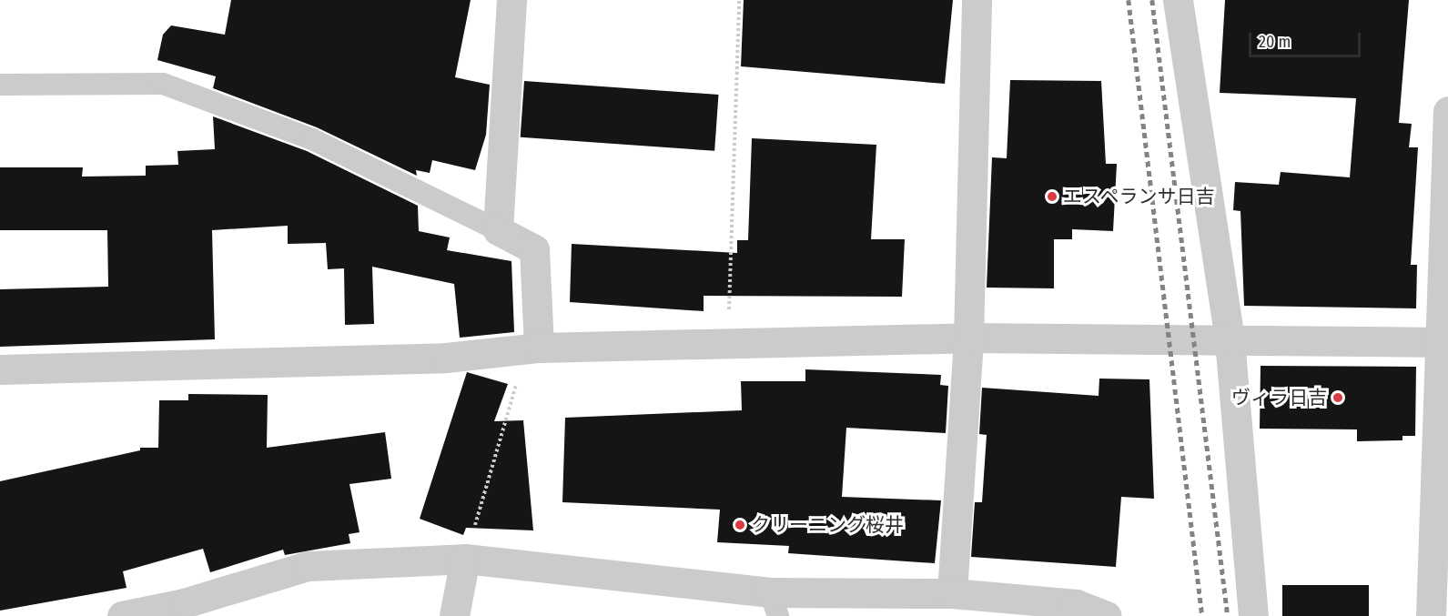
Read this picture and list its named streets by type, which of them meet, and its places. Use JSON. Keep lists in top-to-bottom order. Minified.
{"places":["エスペランサ日吉","ヴィラ日吉","クリーニング桜井"],"scale_bar":"20 m"}
